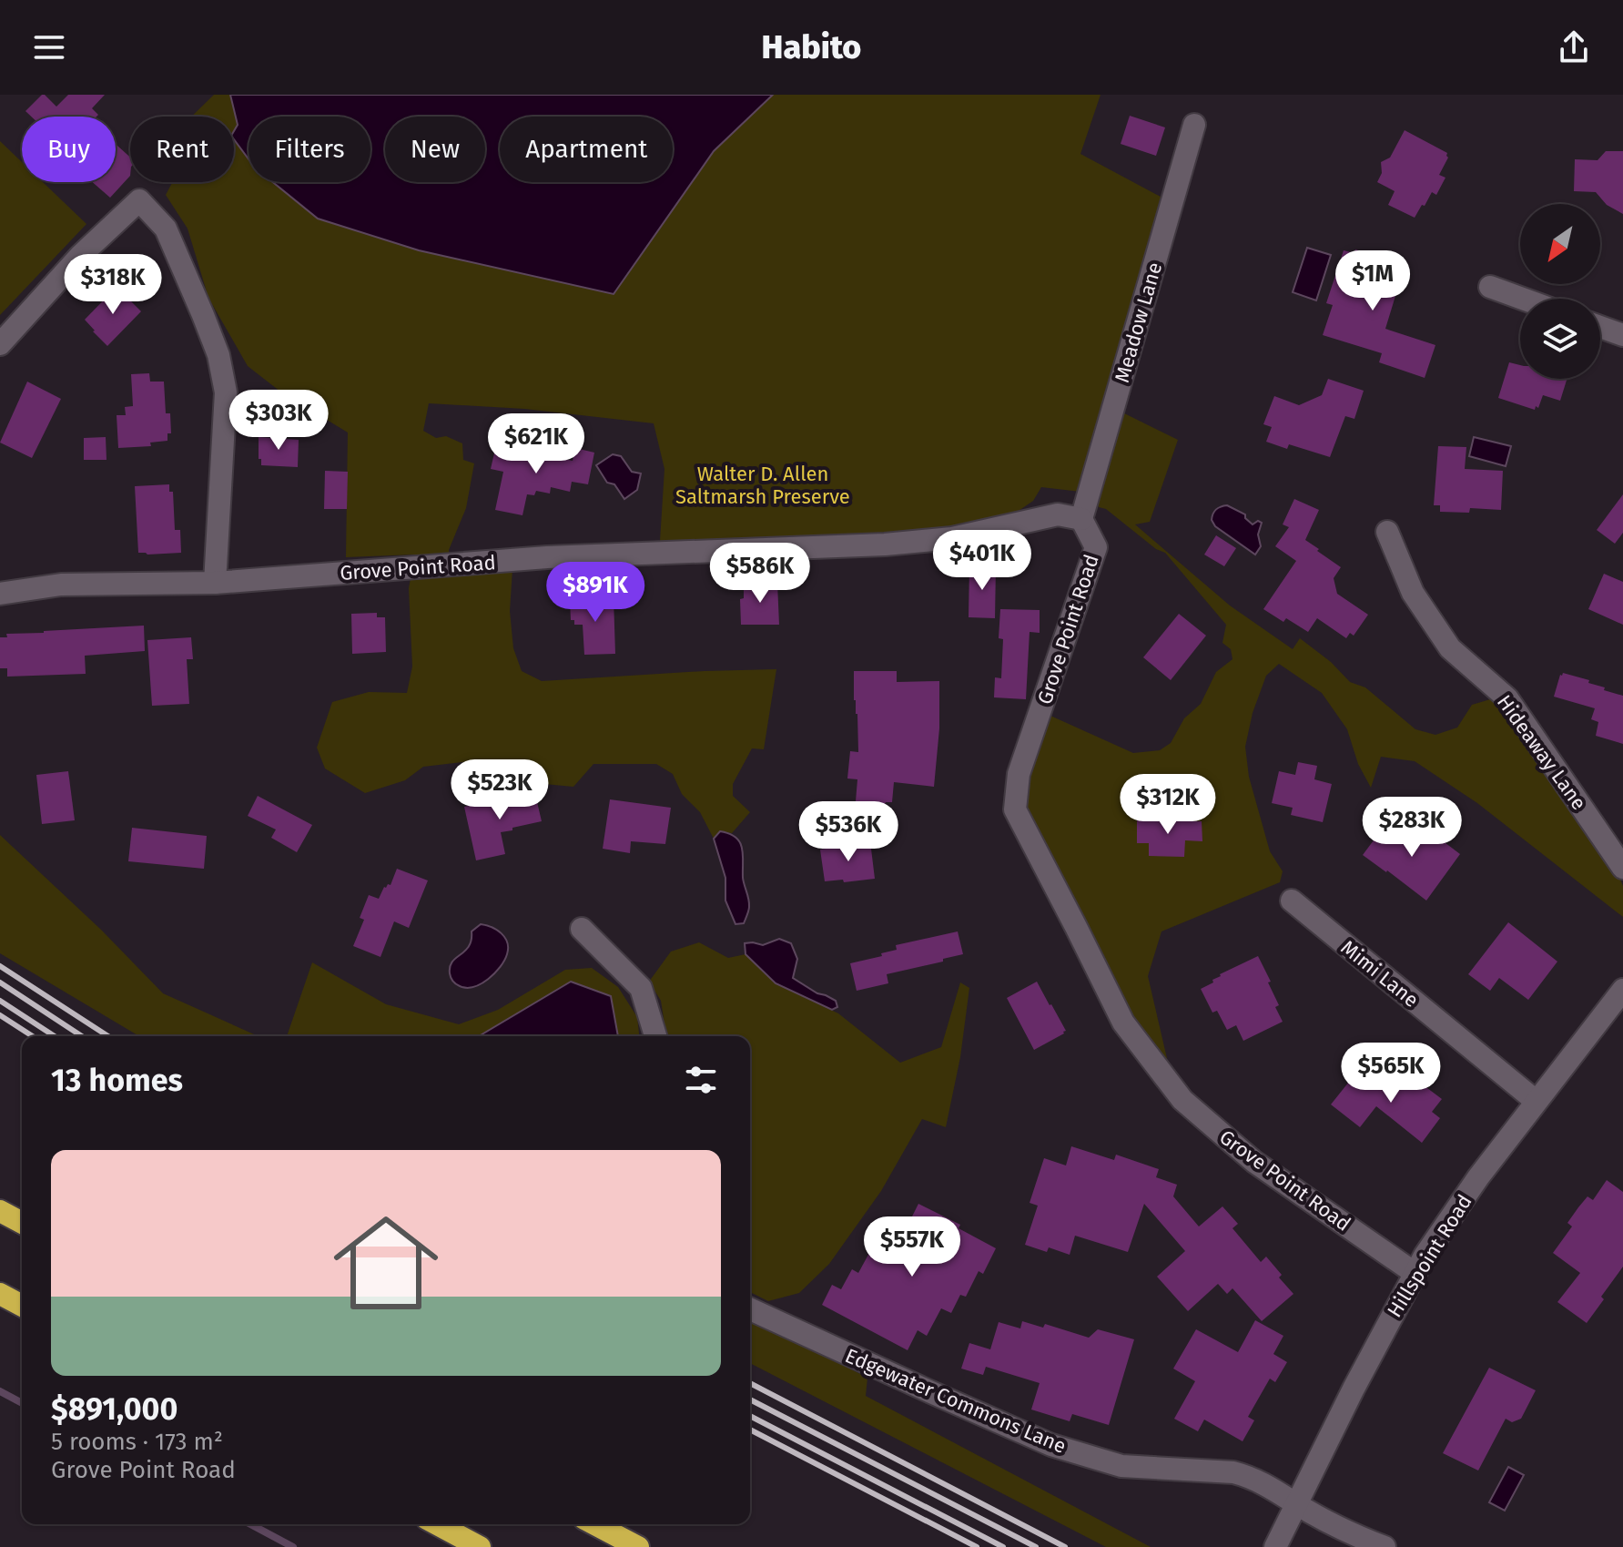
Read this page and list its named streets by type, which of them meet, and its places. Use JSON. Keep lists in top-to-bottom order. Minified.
{"streets":{"street":["Meadow Lane","Grove Point Road","Hideaway Lane","Mimi Lane","Hillspoint Road","Edgewater Commons Lane"]},"crossings":[["Meadow Lane","Grove Point Road"],["Grove Point Road","Hillspoint Road"],["Mimi Lane","Hillspoint Road"],["Hillspoint Road","Edgewater Commons Lane"]],"parks":["Walter D. Allen Saltmarsh Preserve"],"north":"bottom left","page":{"header":"Habito","chip":["Buy","Rent","Filters","New","Apartment"],"price":["$1M","$318K","$303K","$621K","$401K","$586K","$891K","$523K","$312K","$283K","$536K","$565K","$557K"],"heading":"13 homes","list":[{"name":"$891,000","note":"5 rooms · 173 m² · Grove Point Road"}]}}
